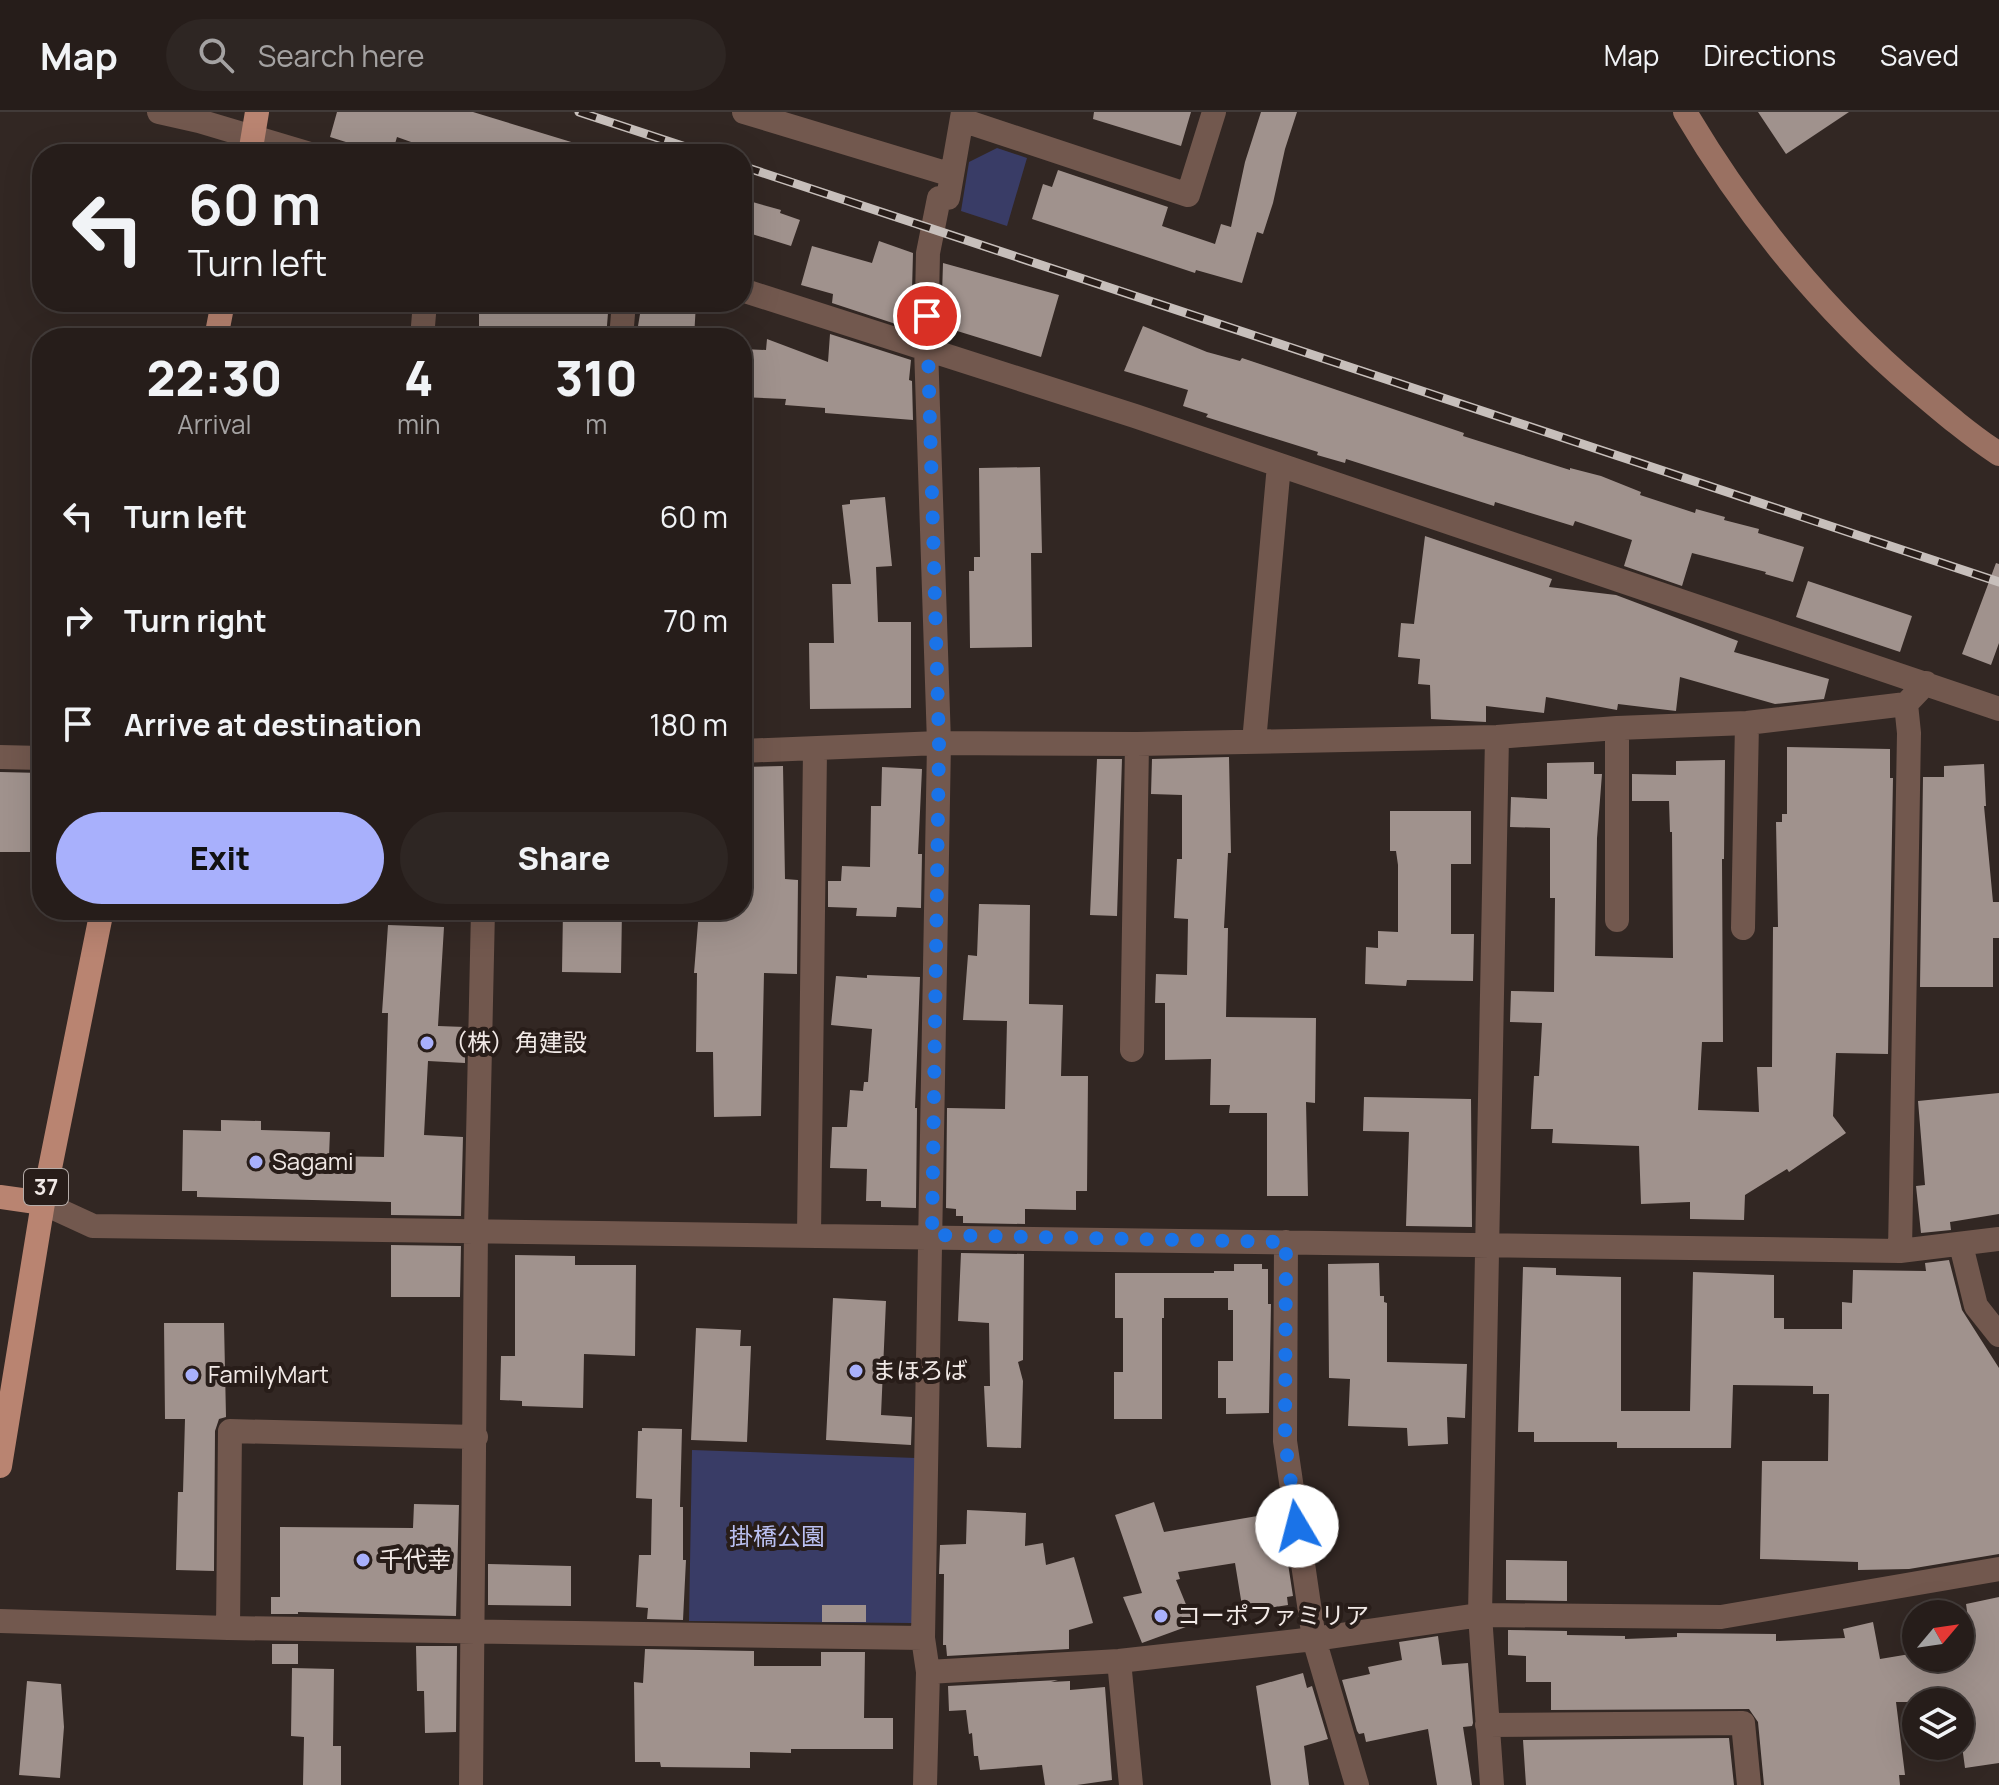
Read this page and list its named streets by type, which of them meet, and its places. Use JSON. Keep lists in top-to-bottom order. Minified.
{"streets":{"main road":["37"]},"parks":["掛橋公園"],"places":["（株）角建設","Sagami","まほろば","FamilyMart","千代幸","コーポファミリア"],"north":"top right","page":{"header":"Map","search":"Search here","nav":["Map","Directions","Saved"],"turn":["60 m","Turn left"],"eta":["22:30","Arrival","4","min","310","m"],"list":[{"name":"Turn left","value":"60 m"},{"name":"Turn right","value":"70 m"},{"name":"Arrive at destination","value":"180 m"}],"buttons":["Exit","Share"]}}
